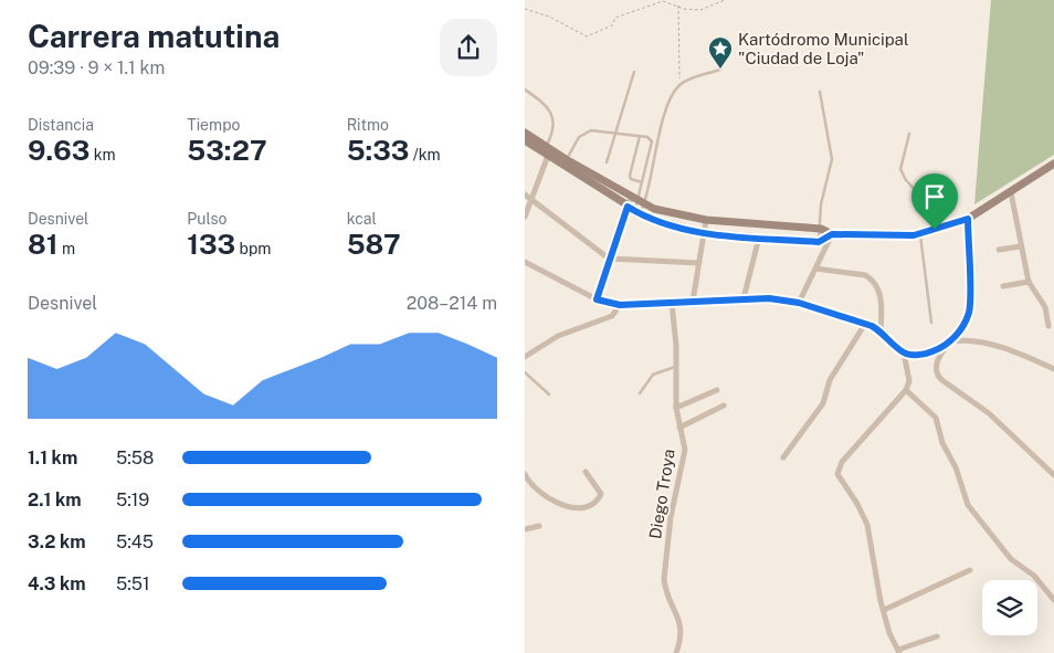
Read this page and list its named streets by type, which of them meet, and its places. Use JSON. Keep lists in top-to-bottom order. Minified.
{"streets":{"street":["Diego Troya"]},"places":{"place":["Kartódromo Municipal \"Ciudad de Loja\""]},"page":{"heading":["Carrera matutina","09:39 · 9 × 1.1 km"],"stats":[["Distancia","9.63 km"],["Tiempo","53:27"],["Ritmo","5:33 /km"],["Desnivel","81 m"],["Pulso","133 bpm"],["kcal","587"]],"chart":["Desnivel","208–214 m"],"list":[{"name":"1.1 km","note":"5:58"},{"name":"2.1 km","note":"5:19"},{"name":"3.2 km","note":"5:45"},{"name":"4.3 km","note":"5:51"}]}}
